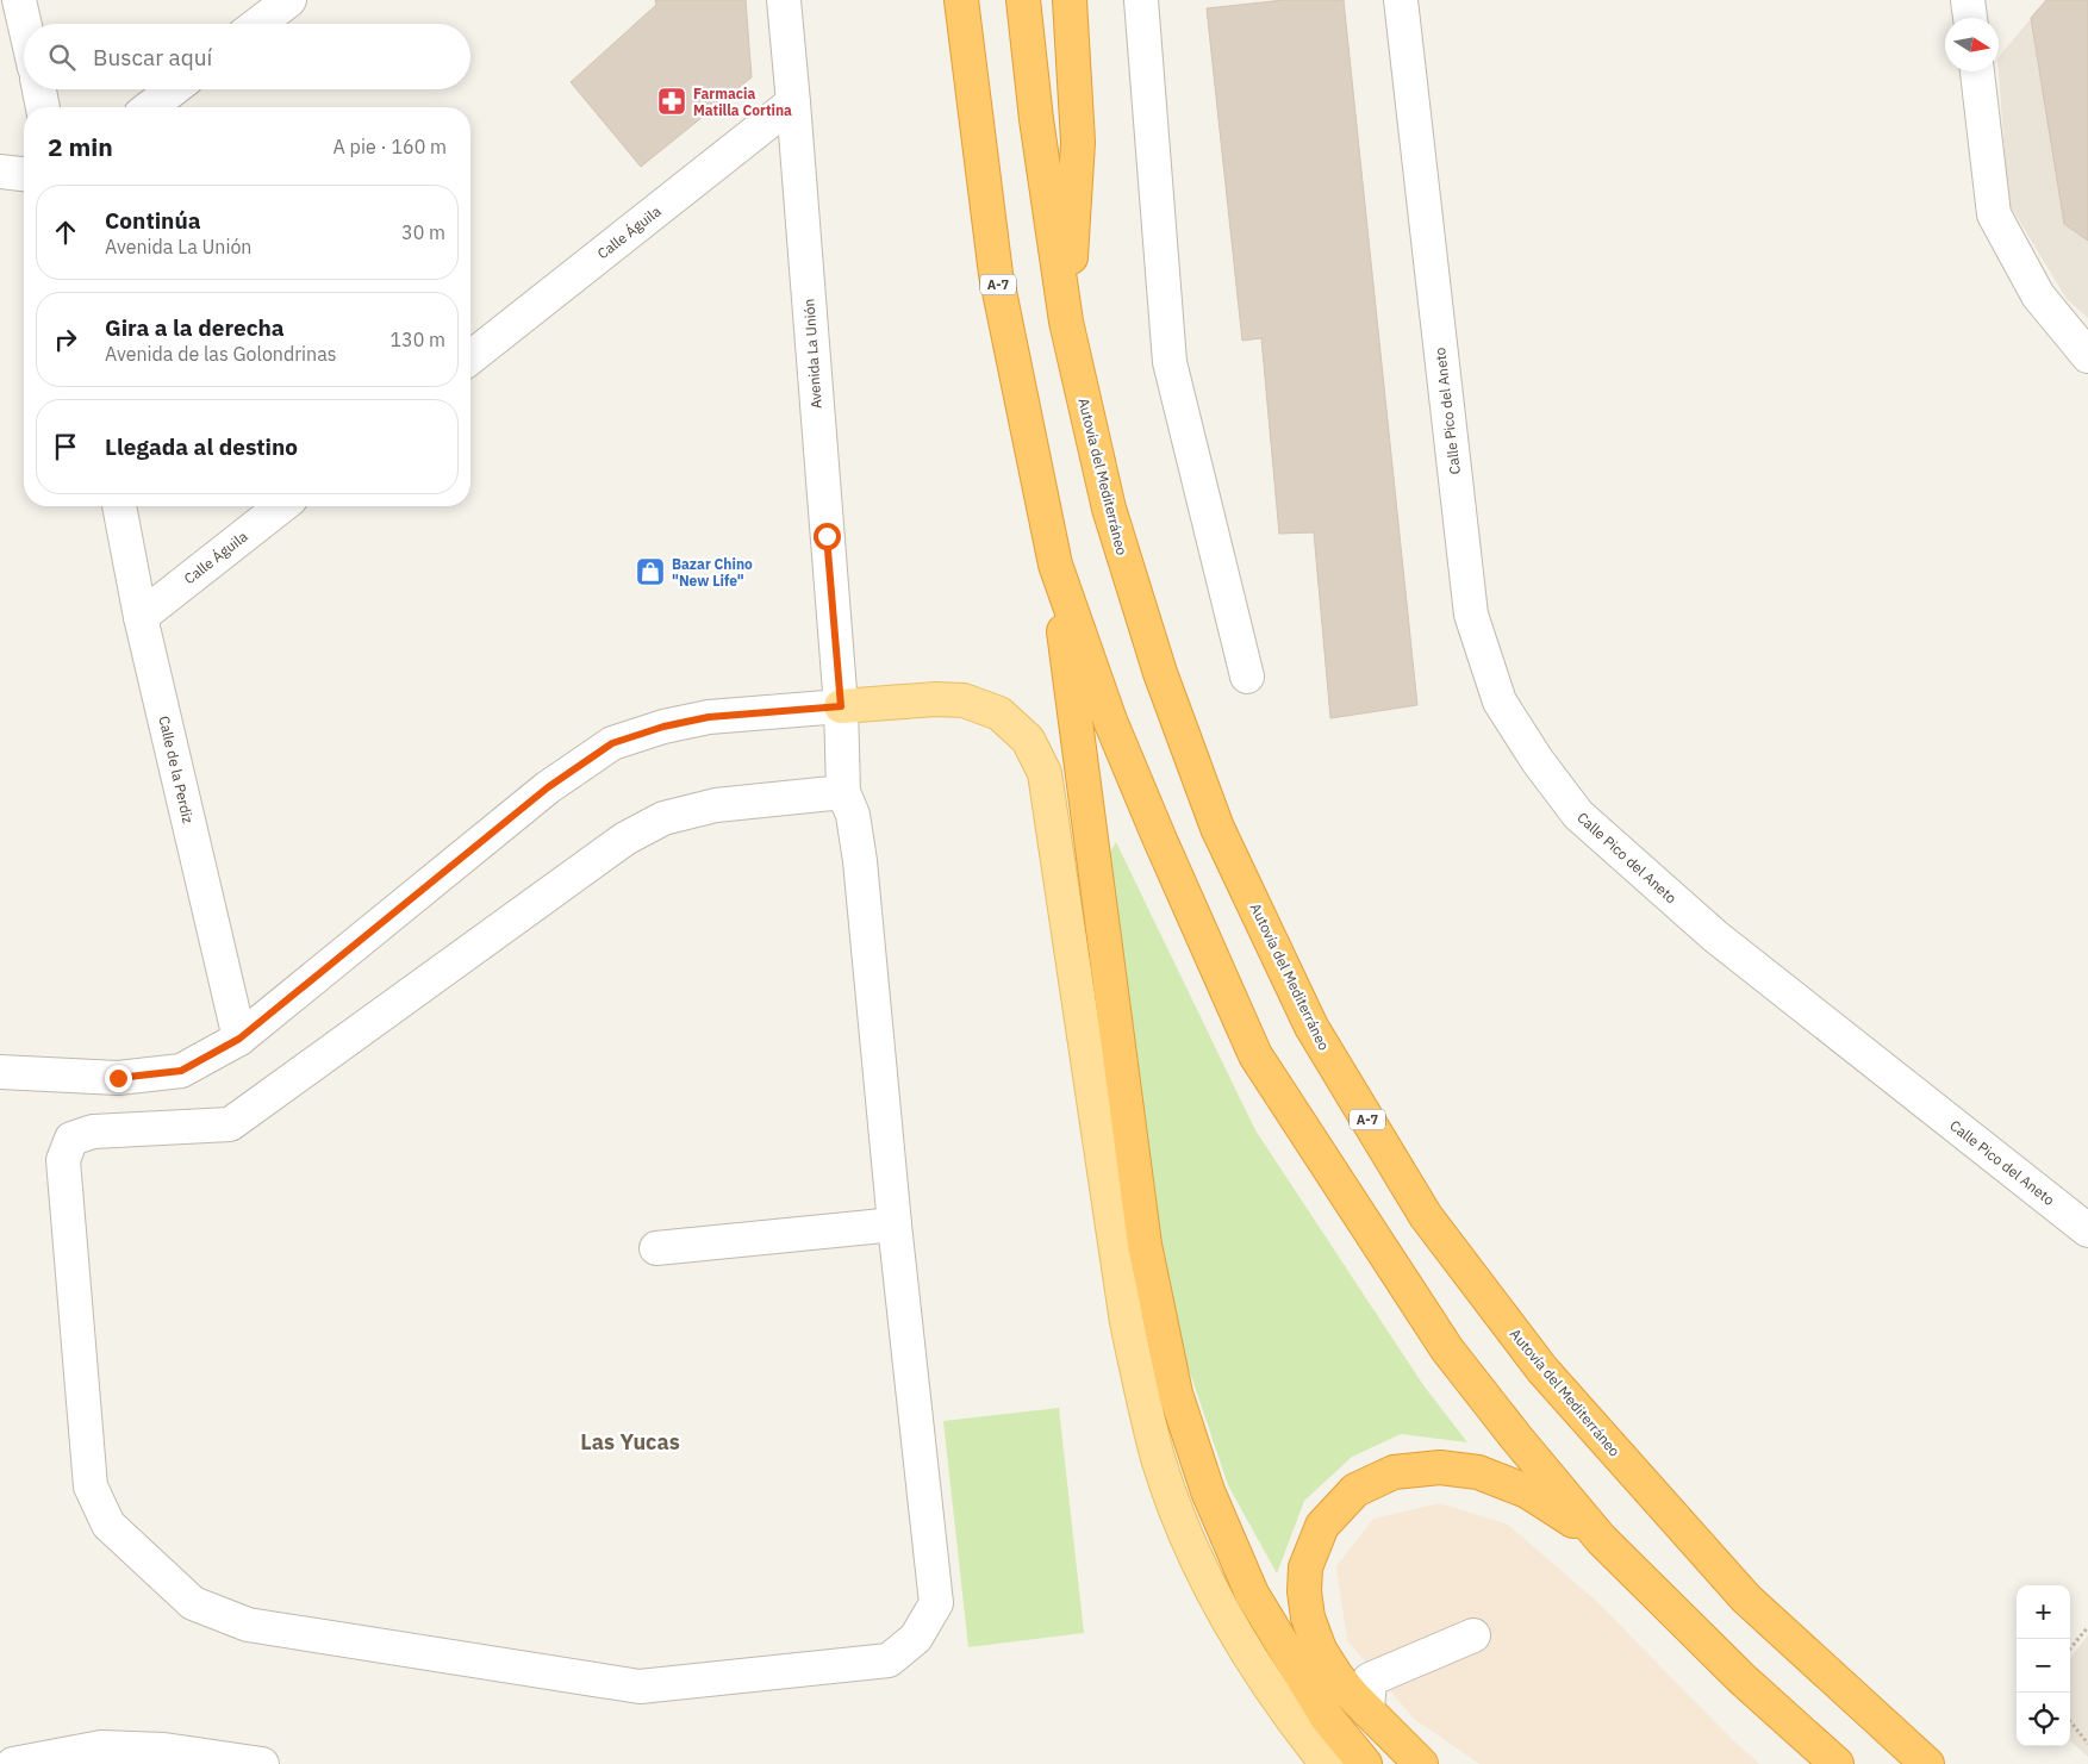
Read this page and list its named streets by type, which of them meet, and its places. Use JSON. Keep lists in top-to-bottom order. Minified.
{"streets":{"highway":["A-7","Autovía del Mediterráneo"],"street":["Calle Águila","Avenida La Unión","Calle Pico del Aneto","Calle de la Perdiz"]},"crossings":[["Calle Águila","Avenida La Unión"],["Calle Águila","Calle de la Perdiz"]],"districts":["Las Yucas"],"places":{"pharmacy":["Farmacia Matilla Cortina"],"shop":["Bazar Chino \"New Life\""]},"north":"right","page":{"search":"Buscar aquí","heading":["2 min","A pie · 160 m"],"list":[["Continúa","Avenida La Unión","30 m"],["Gira a la derecha","Avenida de las Golondrinas","130 m"],"Llegada al destino"],"map_buttons":["+","−"]}}
